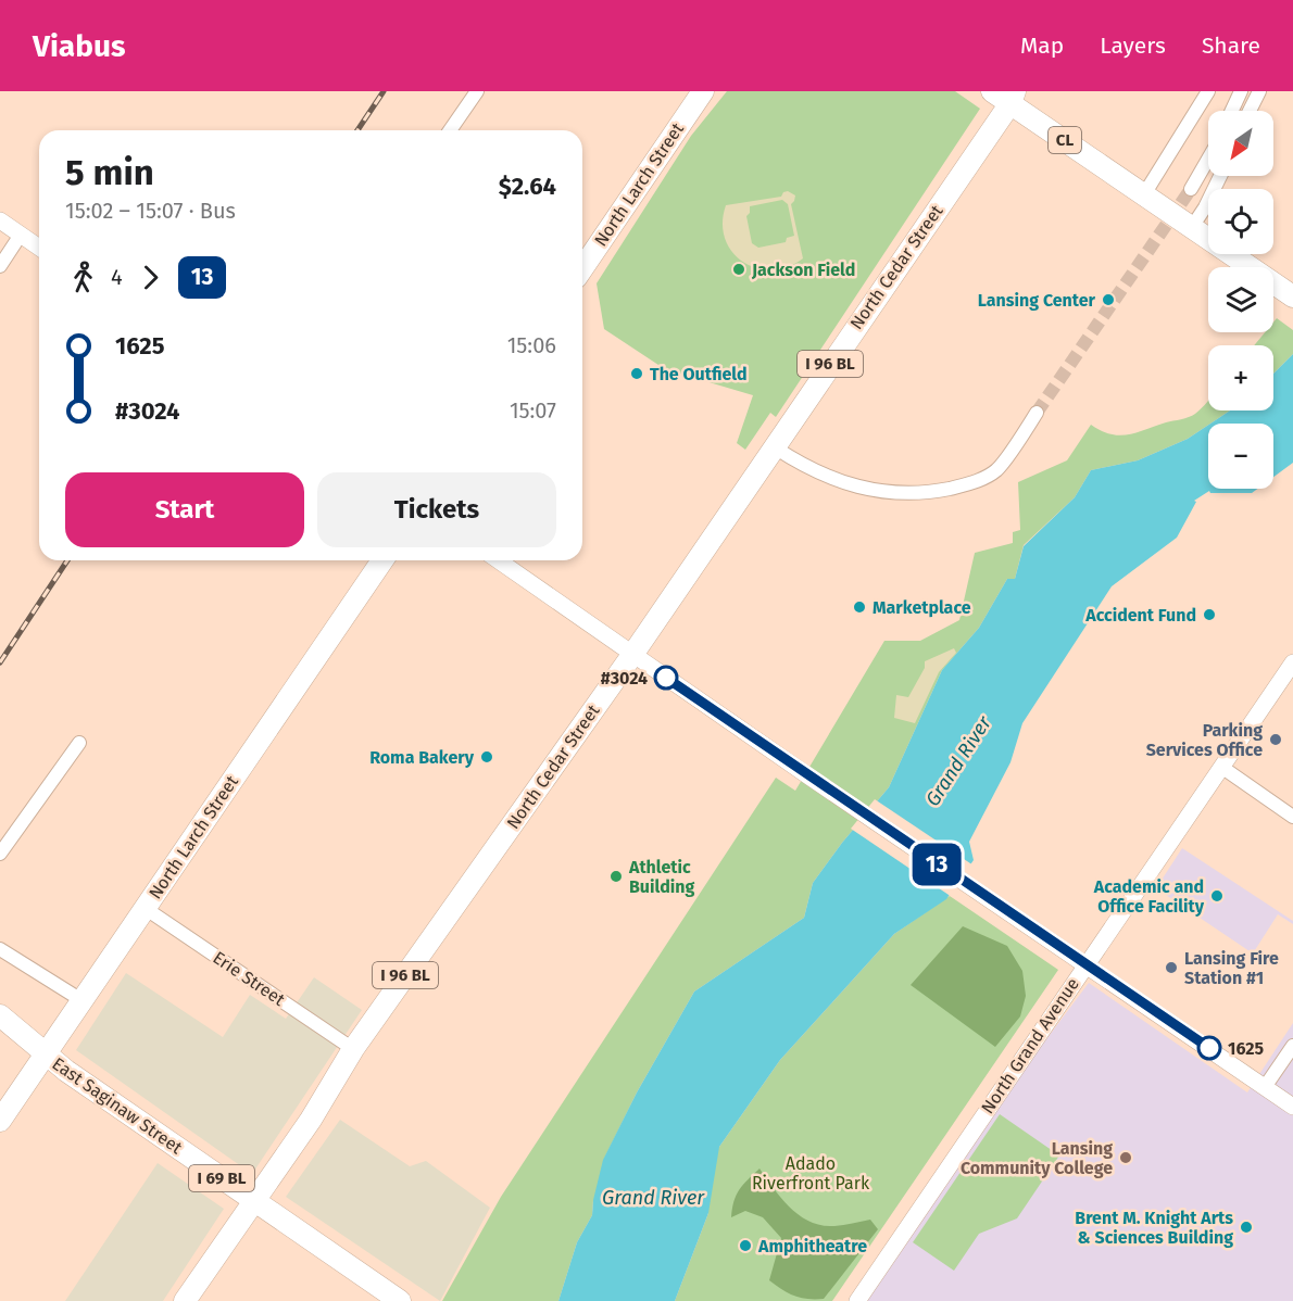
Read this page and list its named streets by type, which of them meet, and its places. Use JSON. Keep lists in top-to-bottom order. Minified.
{"streets":{"main road":["CL","North Larch Street","North Cedar Street","I 96 BL","East Saginaw Street","I 69 BL"],"street":["Erie Street","North Grand Avenue"]},"crossings":[["CL","North Cedar Street"],["North Larch Street","Erie Street"],["North Larch Street","East Saginaw Street"],["North Cedar Street","Erie Street"],["North Cedar Street","East Saginaw Street"]],"water":["Grand River"],"parks":["Adado Riverfront Park"],"places":["Jackson Field","Lansing Center","The Outfield","Marketplace","Accident Fund","#3024","Parking Services Office","Roma Bakery","Athletic Building","Academic and Office Facility","Lansing Fire Station #1","1625","Lansing Community College","Brent M. Knight Arts & Sciences Building","Amphitheatre"],"lines":["bus line 13"],"north":"bottom left","page":{"header":"Viabus","nav":["Map","Layers","Share"],"on_map":"13","map_buttons":["+","−"],"heading":["5 min","15:02 – 15:07 · Bus","$2.64"],"legs":["4","13"],"list":[{"name":"1625","value":"15:06"},{"name":"#3024","value":"15:07"}],"buttons":["Start","Tickets"]}}
